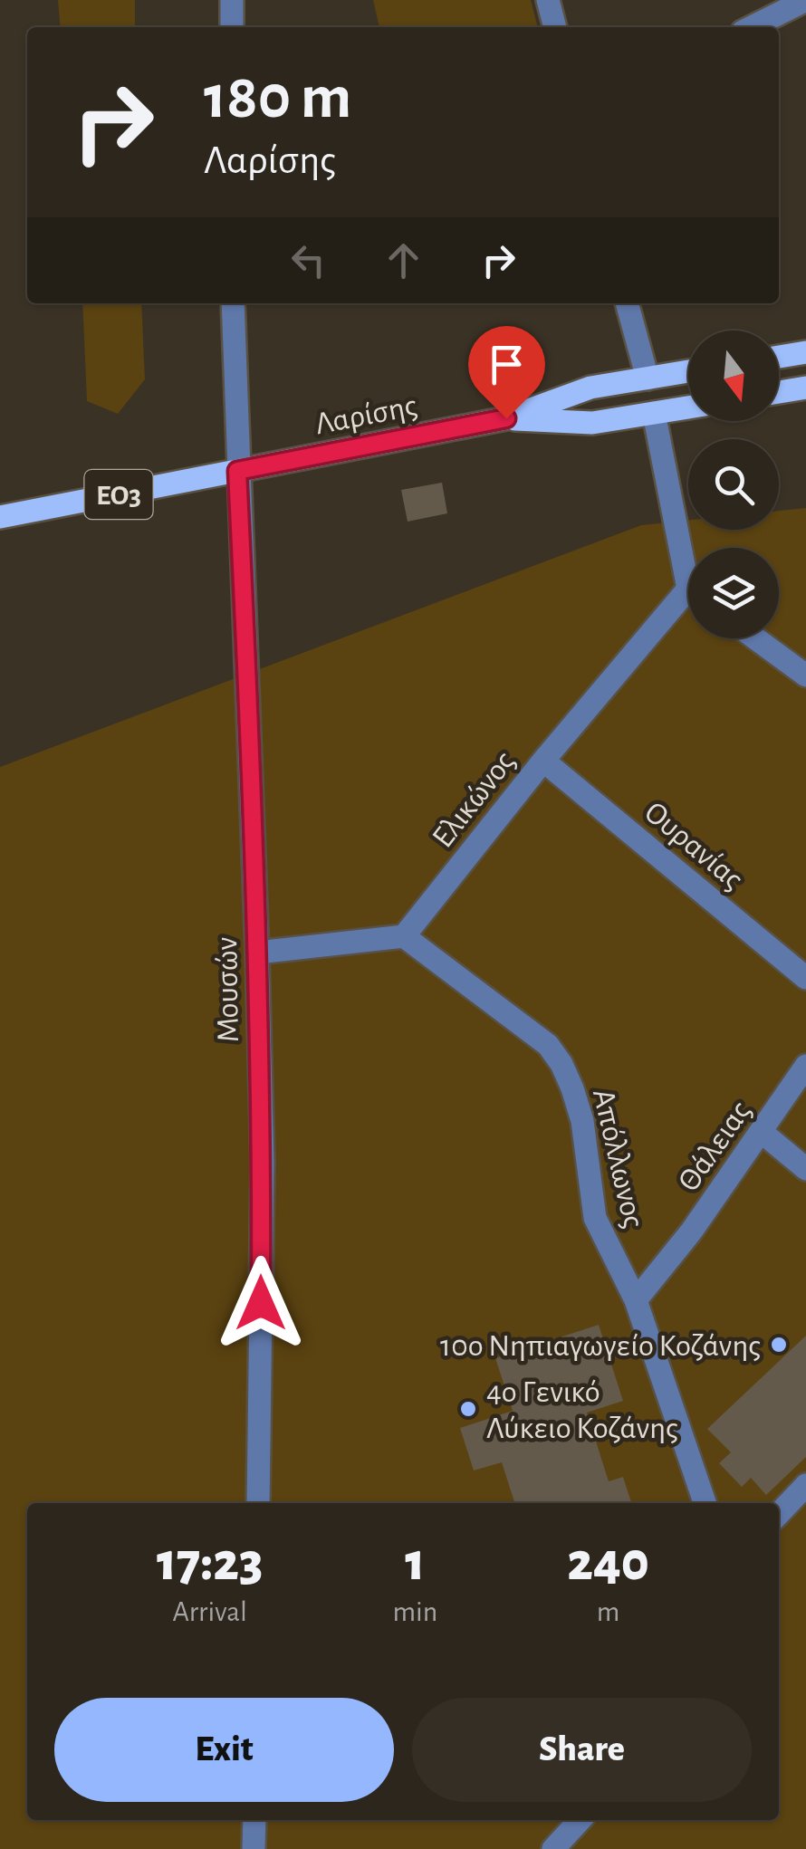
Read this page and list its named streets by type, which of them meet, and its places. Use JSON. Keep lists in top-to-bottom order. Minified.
{"streets":{"main road":["Λαρίσης","ΕΟ3"],"street":["Ελικώνος","Ουρανίας","Μουσών","Θάλειας","Απόλλωνος"]},"crossings":[["Λαρίσης","ΕΟ3"],["Λαρίσης","Μουσών"],["ΕΟ3","Μουσών"],["Ελικώνος","Ουρανίας"],["Ελικώνος","Απόλλωνος"],["Θάλειας","Απόλλωνος"]],"places":["10ο Νηπιαγωγείο Κοζάνης","4ο Γενικό Λύκειο Κοζάνης"],"north":"bottom","page":{"turn":["180 m","Λαρίσης"],"eta":["17:23","Arrival","1","min","240","m"],"buttons":["Exit","Share"]}}
